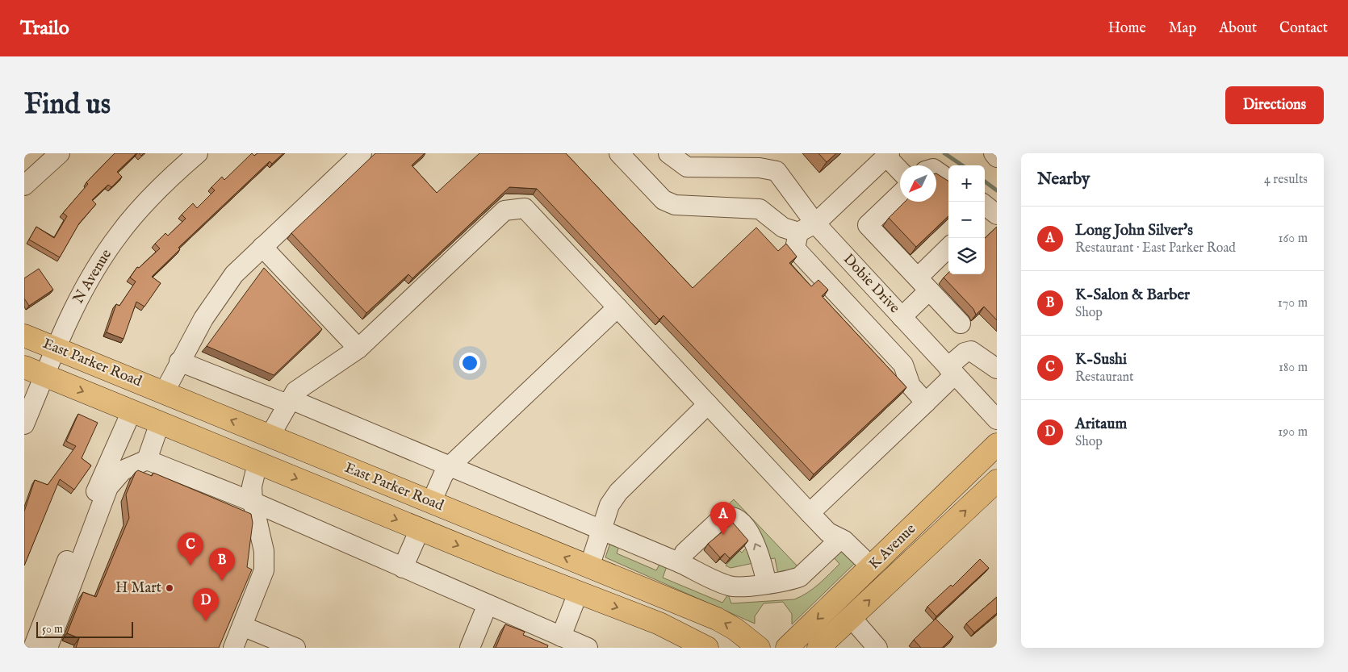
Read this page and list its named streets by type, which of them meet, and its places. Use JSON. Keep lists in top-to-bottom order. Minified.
{"streets":{"main road":["East Parker Road","K Avenue"],"street":["N Avenue","Dobie Drive"]},"crossings":[["N Avenue","East Parker Road"]],"places":["H Mart"],"scale_bar":"50 m","north":"bottom left","page":{"header":"Trailo","nav":["Home","Map","About","Contact"],"buttons":"Directions","title":"Find us","heading":["Nearby","4 results"],"map_buttons":["+","−"],"list":[{"mark":"A","name":"Long John Silver's","note":"Restaurant · East Parker Road","value":"160 m"},{"mark":"B","name":"K-Salon & Barber","note":"Shop","value":"170 m"},{"mark":"C","name":"K-Sushi","note":"Restaurant","value":"180 m"},{"mark":"D","name":"Aritaum","note":"Shop","value":"190 m"}],"pins":["A","C","B","D"],"scale":"50 m"}}
